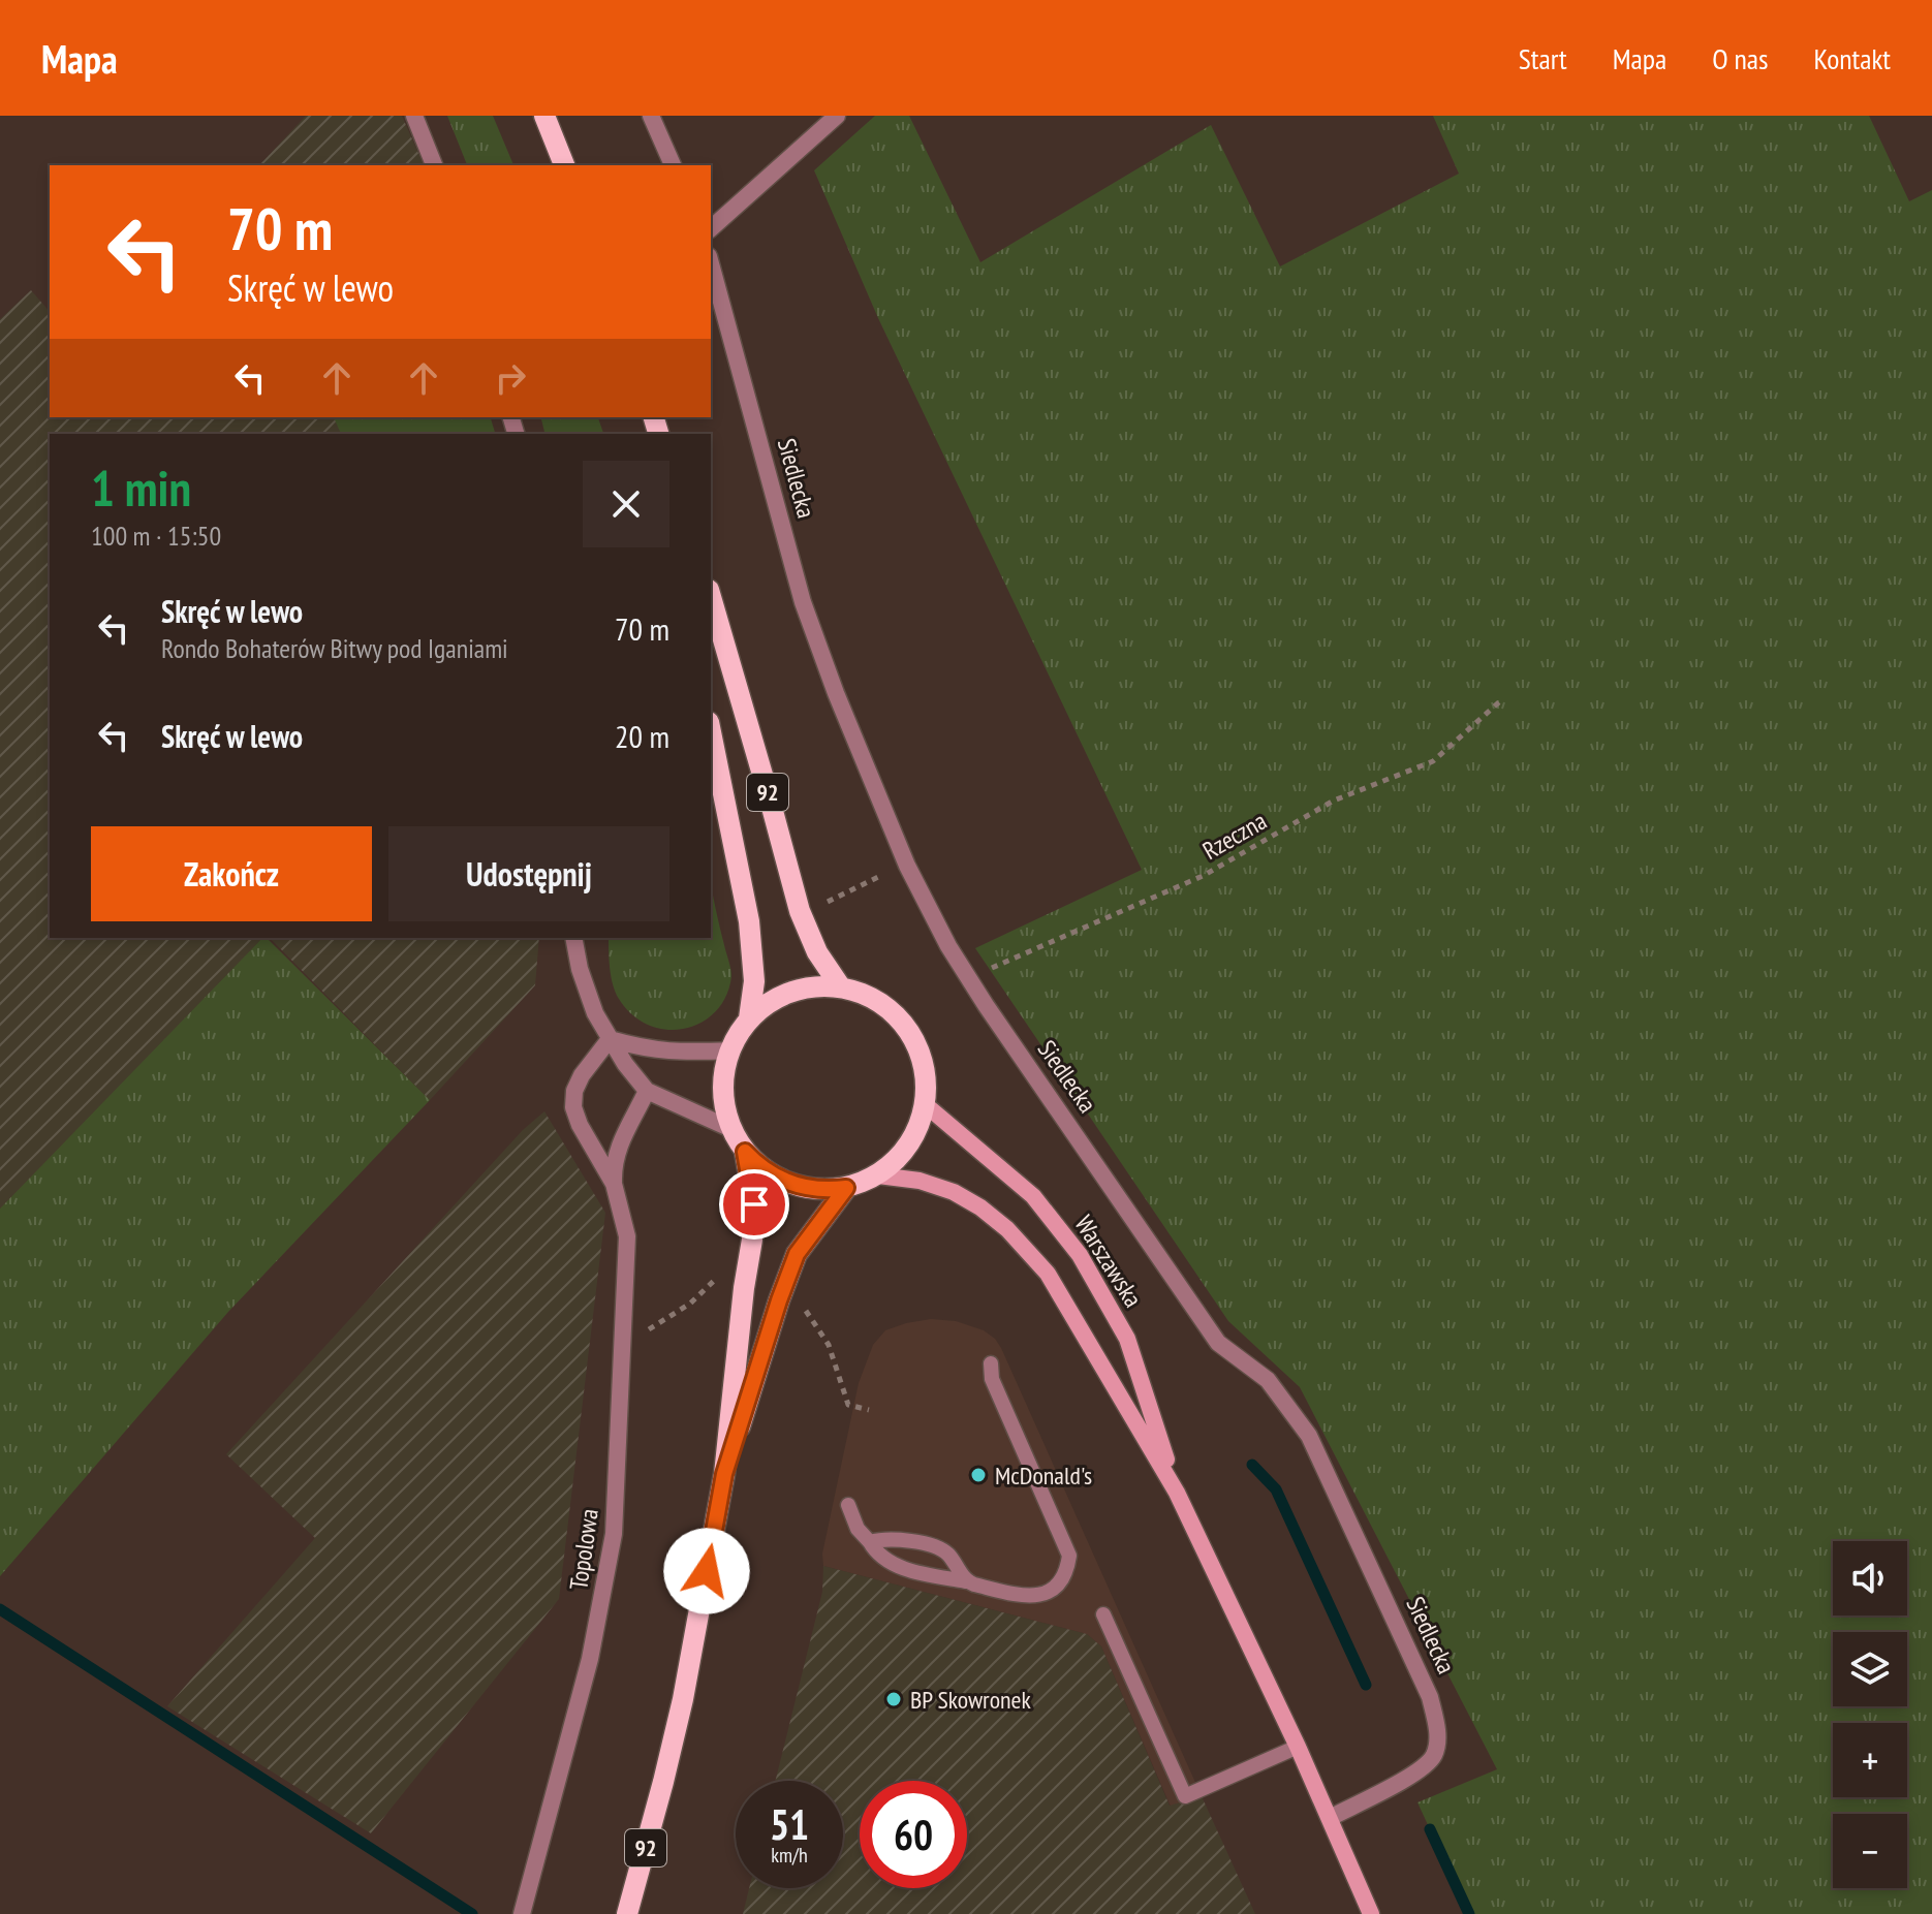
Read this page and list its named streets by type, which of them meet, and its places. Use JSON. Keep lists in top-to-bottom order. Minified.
{"streets":{"main road":["92","Warszawska"],"street":["Siedlecka","Topolowa"],"path":["Rzeczna"]},"crossings":[["Siedlecka","Rzeczna"],["Siedlecka","Warszawska"],["92","Warszawska"]],"places":["McDonald's","BP Skowronek"],"page":{"header":"Mapa","nav":["Start","Mapa","O nas","Kontakt"],"turn":["70 m","Skręć w lewo"],"heading":["1 min","100 m · 15:50"],"list":[{"name":"Skręć w lewo","note":"Rondo Bohaterów Bitwy pod Iganiami","value":"70 m"},{"name":"Skręć w lewo","value":"20 m"}],"buttons":["Zakończ","Udostępnij"],"map_buttons":["+","−"],"speed":"51 km/h","limit":"60"}}
